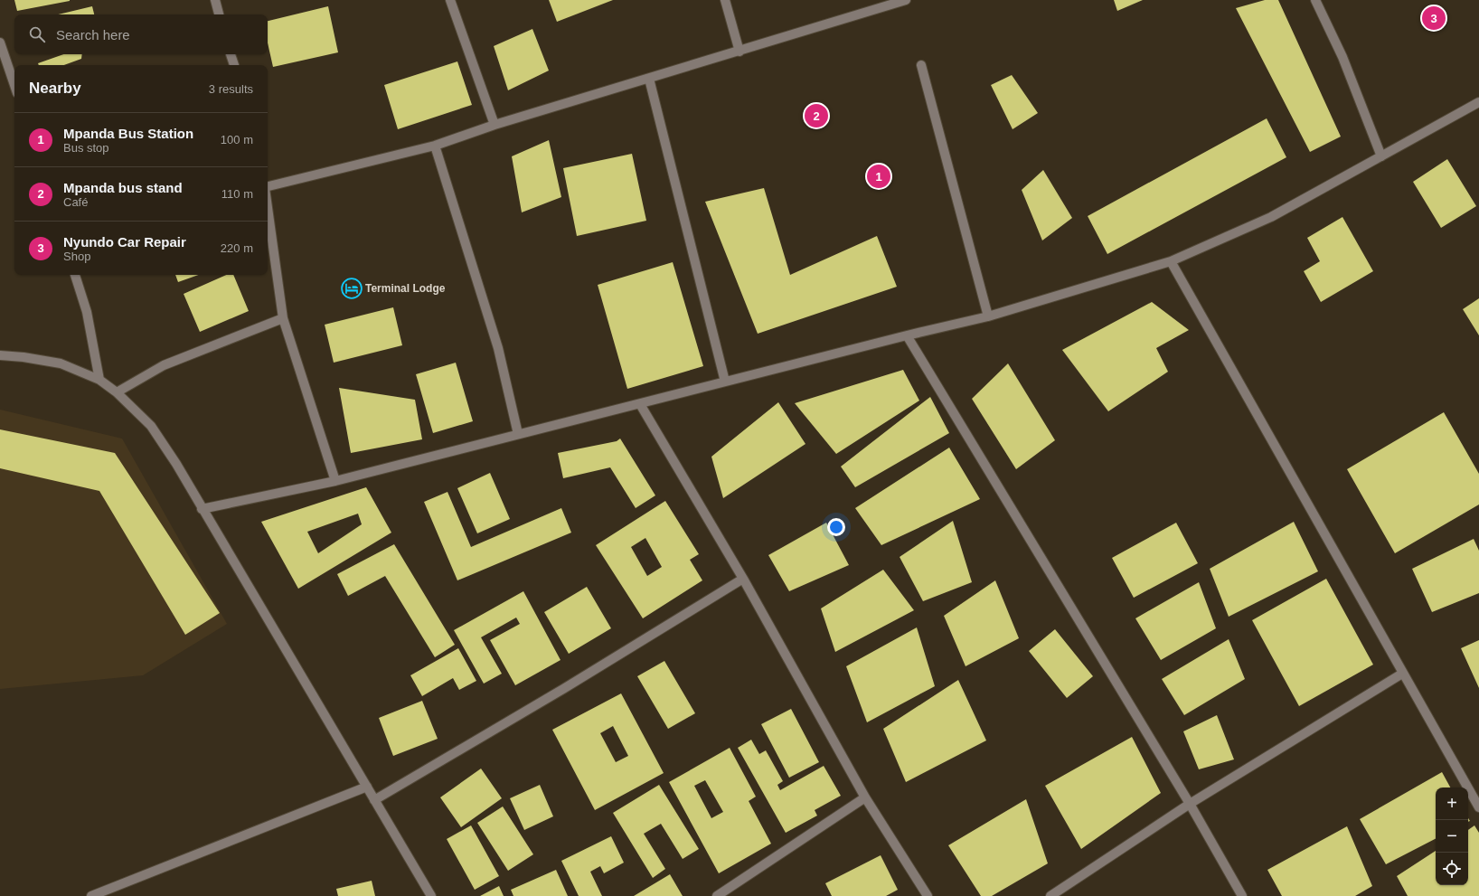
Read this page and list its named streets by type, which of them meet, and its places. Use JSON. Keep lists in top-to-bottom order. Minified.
{"places":{"hotel":["Terminal Lodge"]},"page":{"pins":["3","2","1"],"search":"Search here","heading":["Nearby","3 results"],"list":[{"mark":"1","name":"Mpanda Bus Station","note":"Bus stop","value":"100 m"},{"mark":"2","name":"Mpanda bus stand","note":"Café","value":"110 m"},{"mark":"3","name":"Nyundo Car Repair","note":"Shop","value":"220 m"}],"map_buttons":["+","−"]}}
